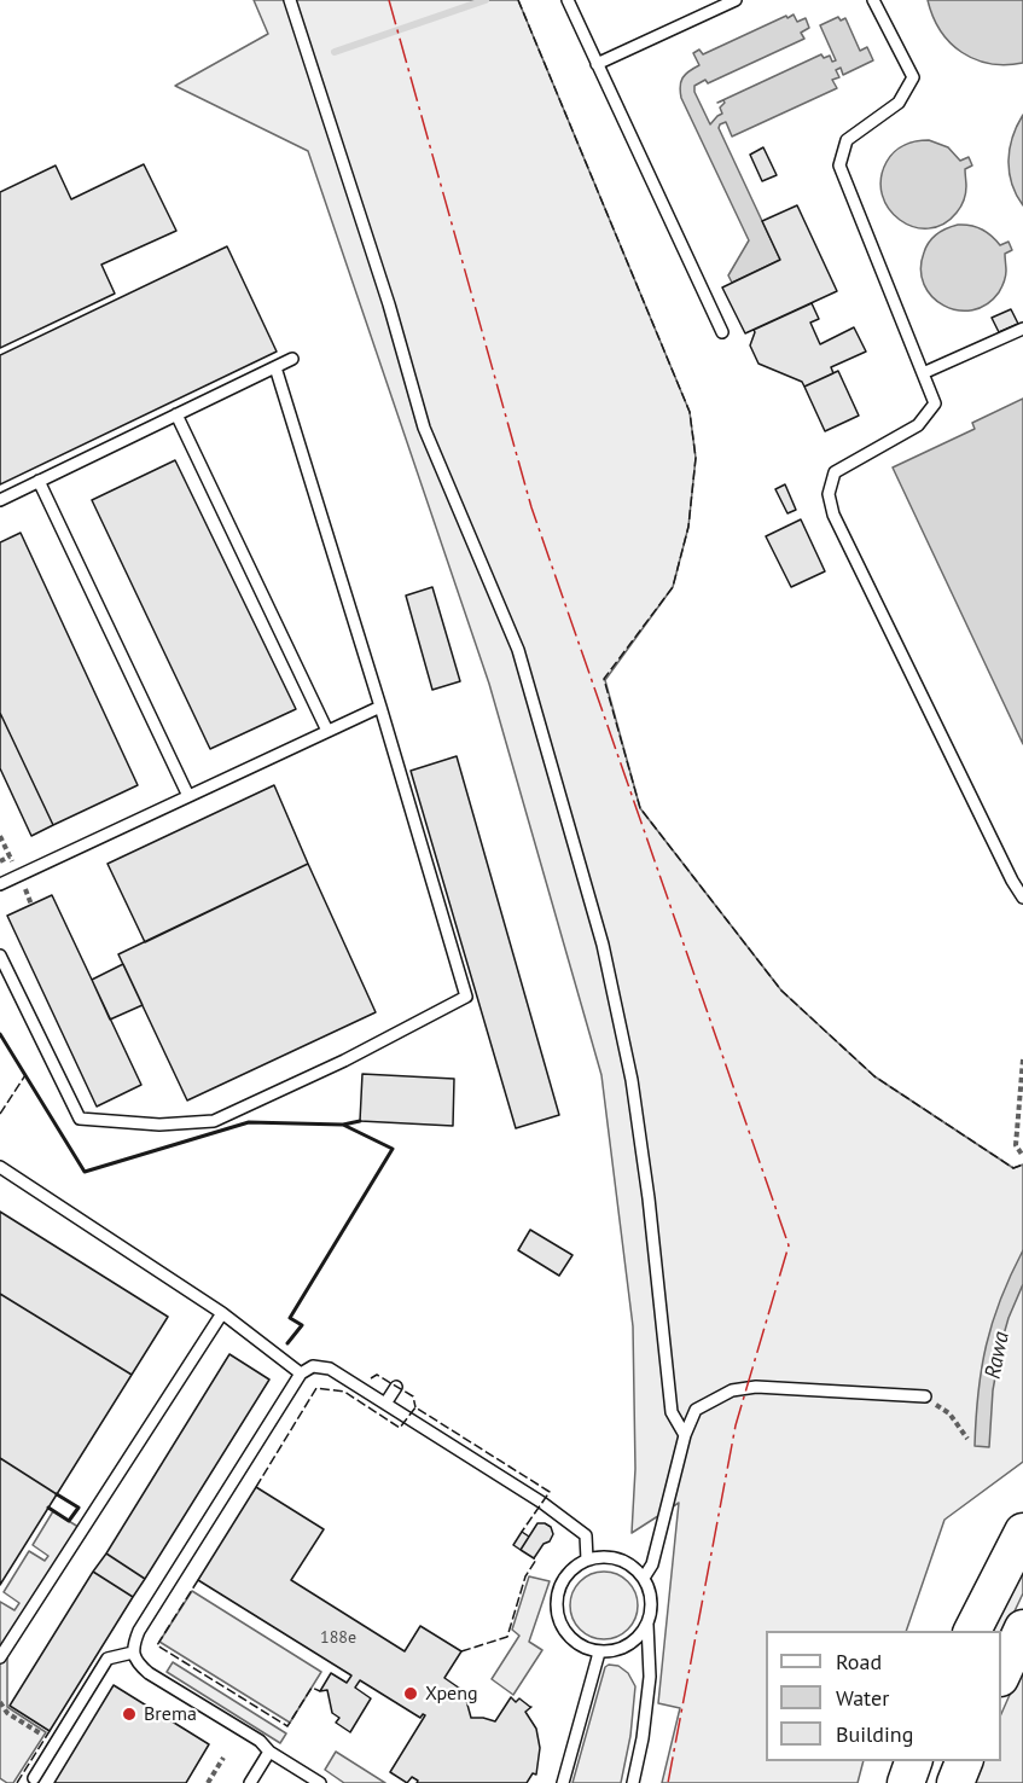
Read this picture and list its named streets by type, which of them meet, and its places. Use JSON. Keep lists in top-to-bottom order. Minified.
{"water":["Rawa"],"places":["Xpeng","Brema"],"house_numbers":["188e"],"legend":["Road","Water","Building"]}
